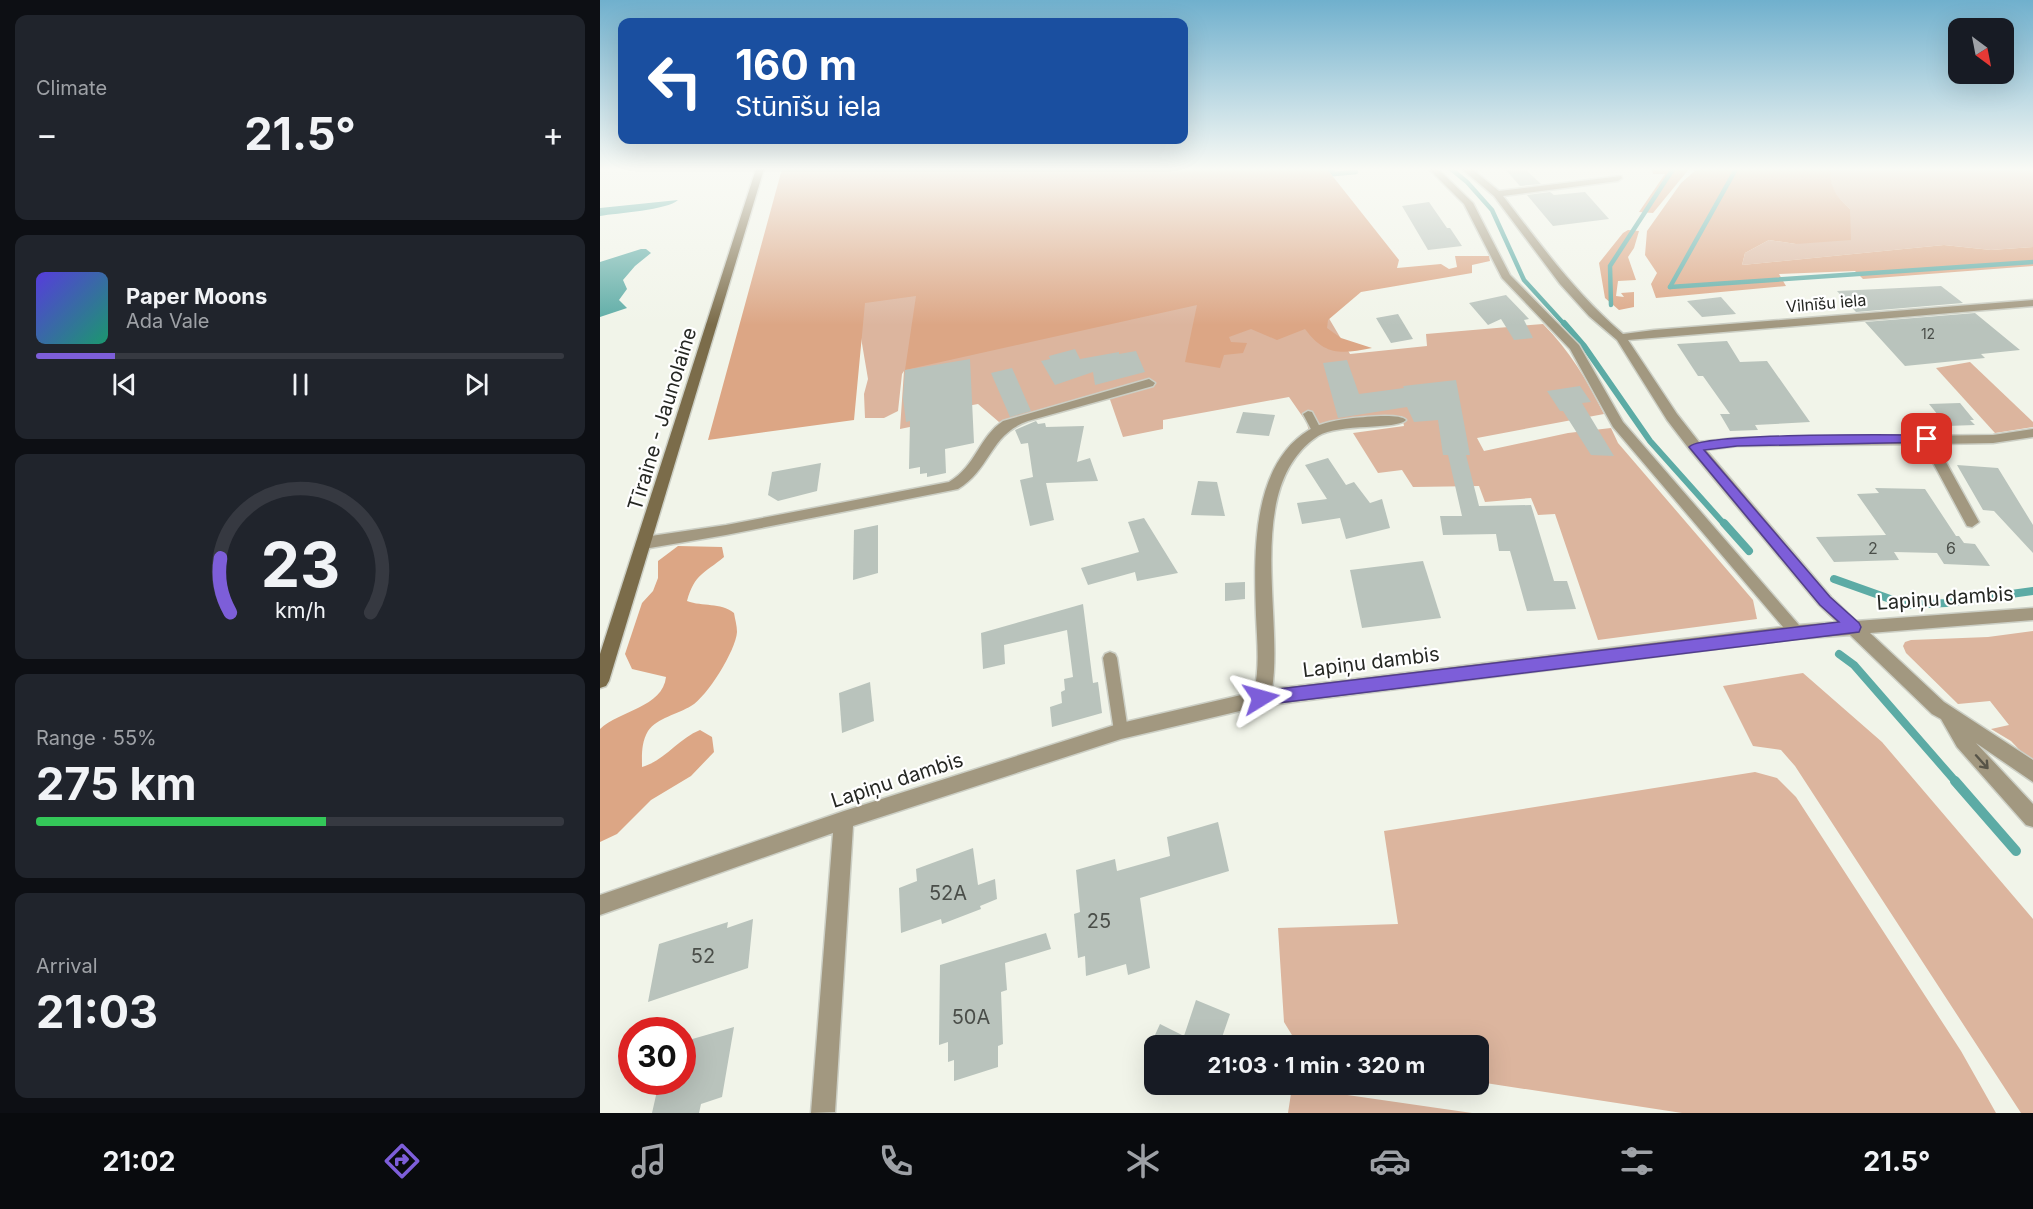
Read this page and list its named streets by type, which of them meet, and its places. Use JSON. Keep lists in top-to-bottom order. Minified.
{"streets":{"main road":["Tīraine - Jaunolaine"],"street":["Vilnīšu iela","Lapiņu dambis"]},"house_numbers":["12","2","6","52A","25","52","50A"],"north":"bottom right","page":{"tile":["Climate",["Range · 55%","275 km"],["Arrival","21:03"]],"turn":["160 m","Stūnīšu iela"],"heat":["−","21.5°","+"],"song":["Paper Moons","Ada Vale"],"limit":"30","trip":"21:03 · 1 min · 320 m","tabs":["21:02","21.5°"],"gauge":["23","km/h"]}}
